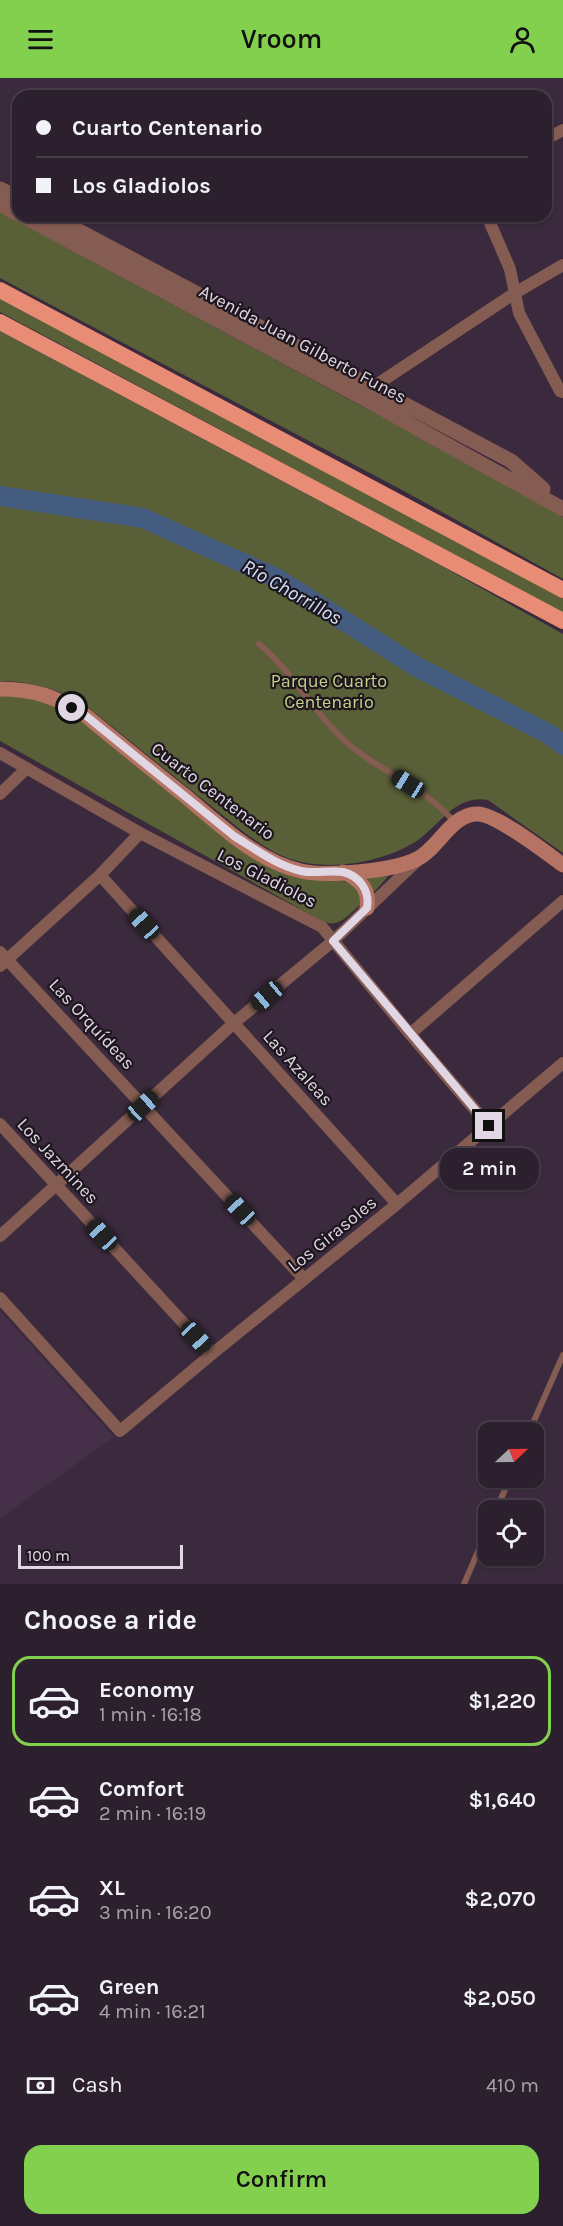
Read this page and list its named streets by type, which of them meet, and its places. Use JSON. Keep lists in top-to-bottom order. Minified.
{"streets":{"main road":["Cuarto Centenario"],"street":["Avenida Juan Gilberto Funes","Los Gladiolos","Las Orquídeas","Las Azaleas","Los Jazmines","Los Girasoles"]},"crossings":[["Los Gladiolos","Los Girasoles"],["Las Orquídeas","Los Girasoles"],["Las Azaleas","Los Girasoles"],["Los Jazmines","Los Girasoles"]],"water":["Río Chorrillos"],"parks":["Parque Cuarto Centenario"],"scale_bar":"100 m","north":"right","page":{"header":"Vroom","banner":["Cuarto Centenario","Los Gladiolos"],"bubble":"2 min","scale":"100 m","heading":"Choose a ride","list":[{"name":"Economy","note":"1 min · 16:18","value":"$1,220"},{"name":"Comfort","note":"2 min · 16:19","value":"$1,640"},{"name":"XL","note":"3 min · 16:20","value":"$2,070"},{"name":"Green","note":"4 min · 16:21","value":"$2,050"}],"pay":["Cash","410 m"],"buttons":"Confirm"}}
